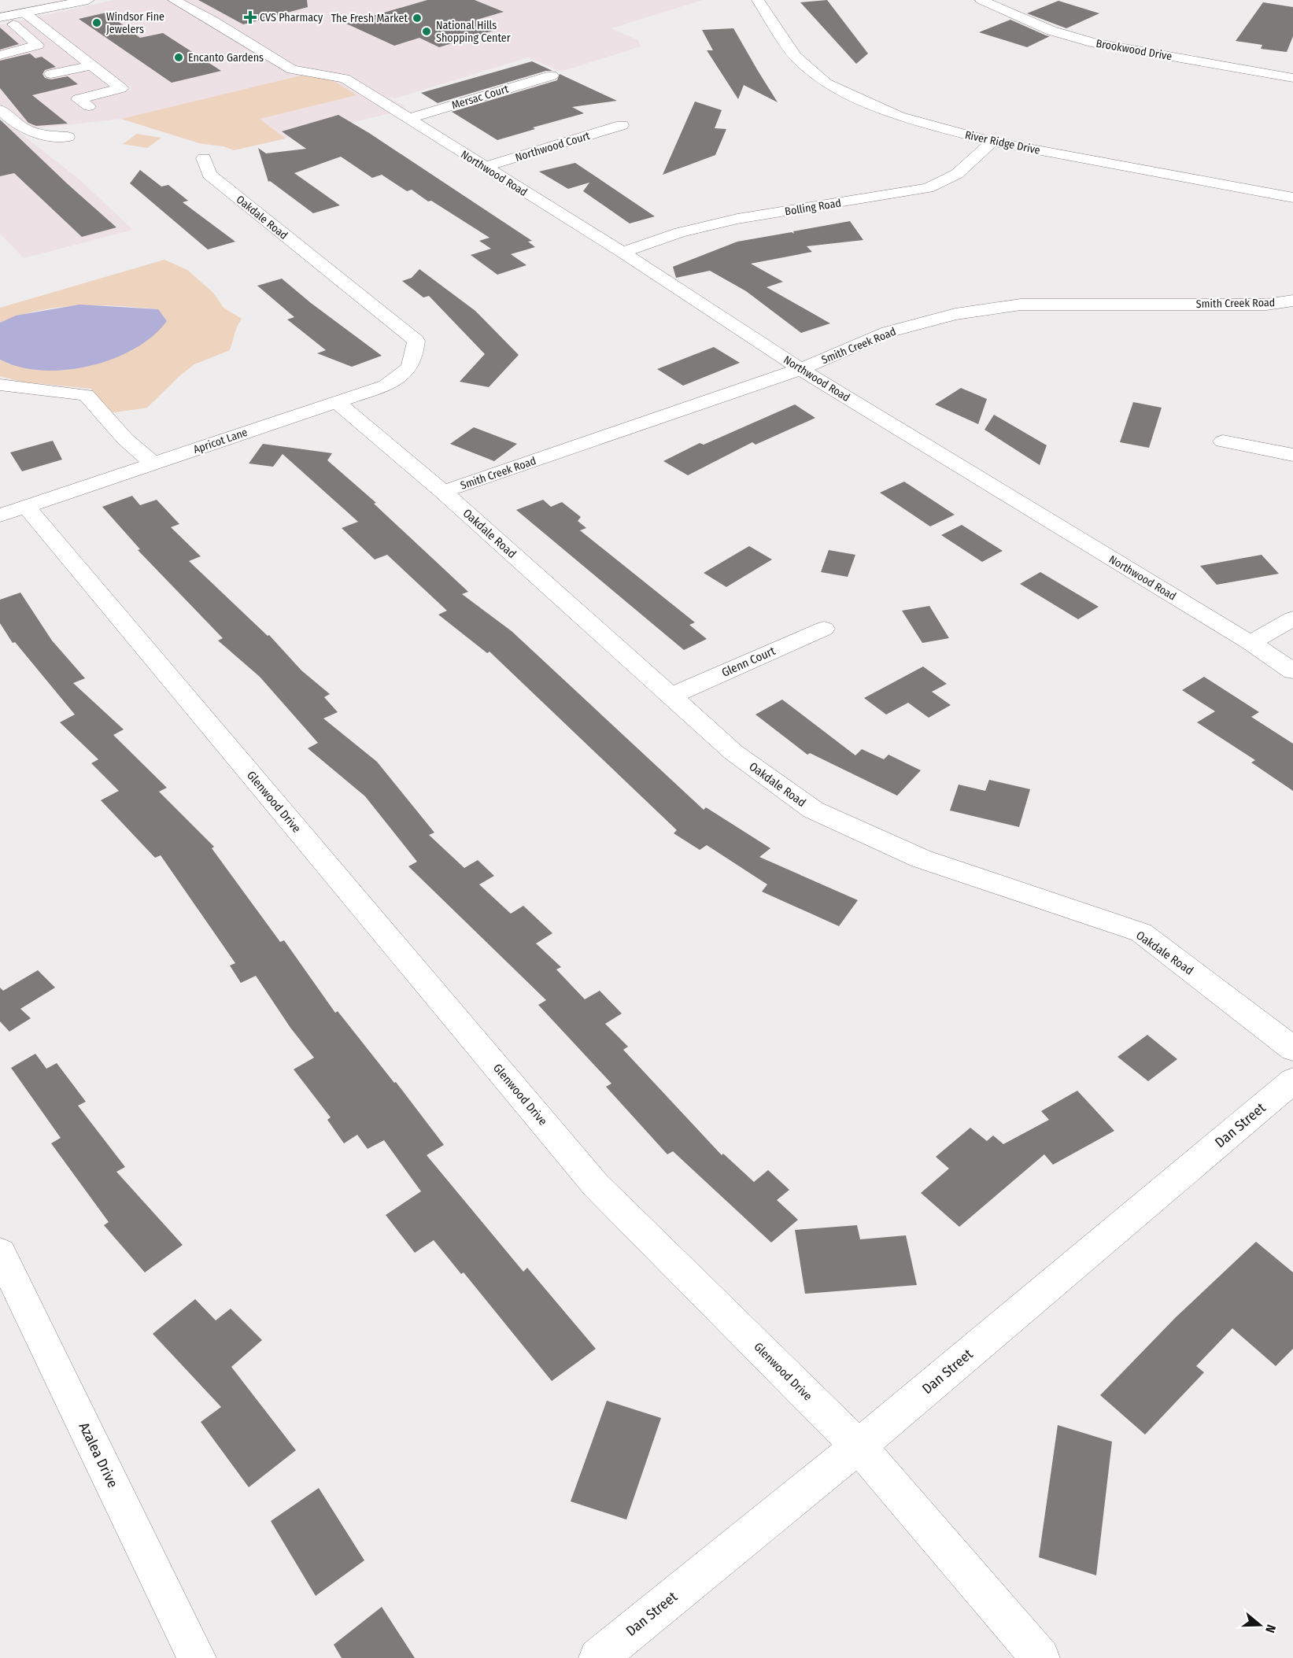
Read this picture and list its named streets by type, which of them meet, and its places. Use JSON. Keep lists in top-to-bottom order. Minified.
{"streets":{"street":["Brookwood Drive","Mersac Court","River Ridge Drive","Northwood Court","Northwood Road","Bolling Road","Oakdale Road","Smith Creek Road","Apricot Lane","Glenn Court","Glenwood Drive","Dan Street","Azalea Drive"]},"crossings":[["Mersac Court","Northwood Road"],["River Ridge Drive","Bolling Road"],["Northwood Court","Northwood Road"],["Northwood Road","Bolling Road"],["Northwood Road","Smith Creek Road"],["Oakdale Road","Smith Creek Road"],["Oakdale Road","Apricot Lane"],["Oakdale Road","Glenn Court"],["Apricot Lane","Glenwood Drive"],["Glenwood Drive","Dan Street"]],"places":{"health":["CVS Pharmacy"],"other":["The Fresh Market","Windsor Fine Jewelers","National Hills Shopping Center","Encanto Gardens"]},"north":"right"}
